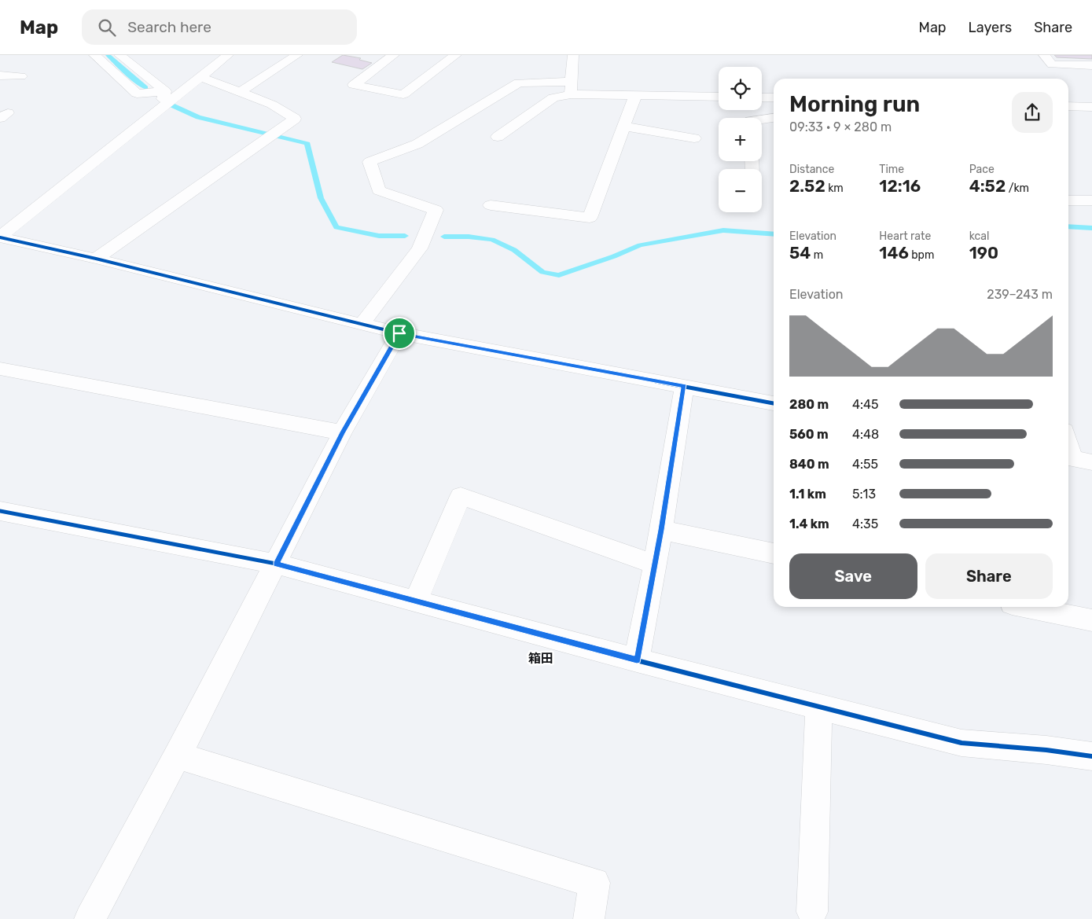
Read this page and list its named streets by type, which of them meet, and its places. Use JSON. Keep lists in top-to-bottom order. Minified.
{"districts":["箱田"],"page":{"header":"Map","search":"Search here","nav":["Map","Layers","Share"],"map_buttons":["+","−"],"heading":["Morning run","09:33 · 9 × 280 m"],"stats":[["Distance","2.52 km"],["Time","12:16"],["Pace","4:52 /km"],["Elevation","54 m"],["Heart rate","146 bpm"],["kcal","190"]],"chart":["Elevation","239–243 m"],"list":[{"name":"280 m","note":"4:45"},{"name":"560 m","note":"4:48"},{"name":"840 m","note":"4:55"},{"name":"1.1 km","note":"5:13"},{"name":"1.4 km","note":"4:35"}],"buttons":["Save","Share"]}}
